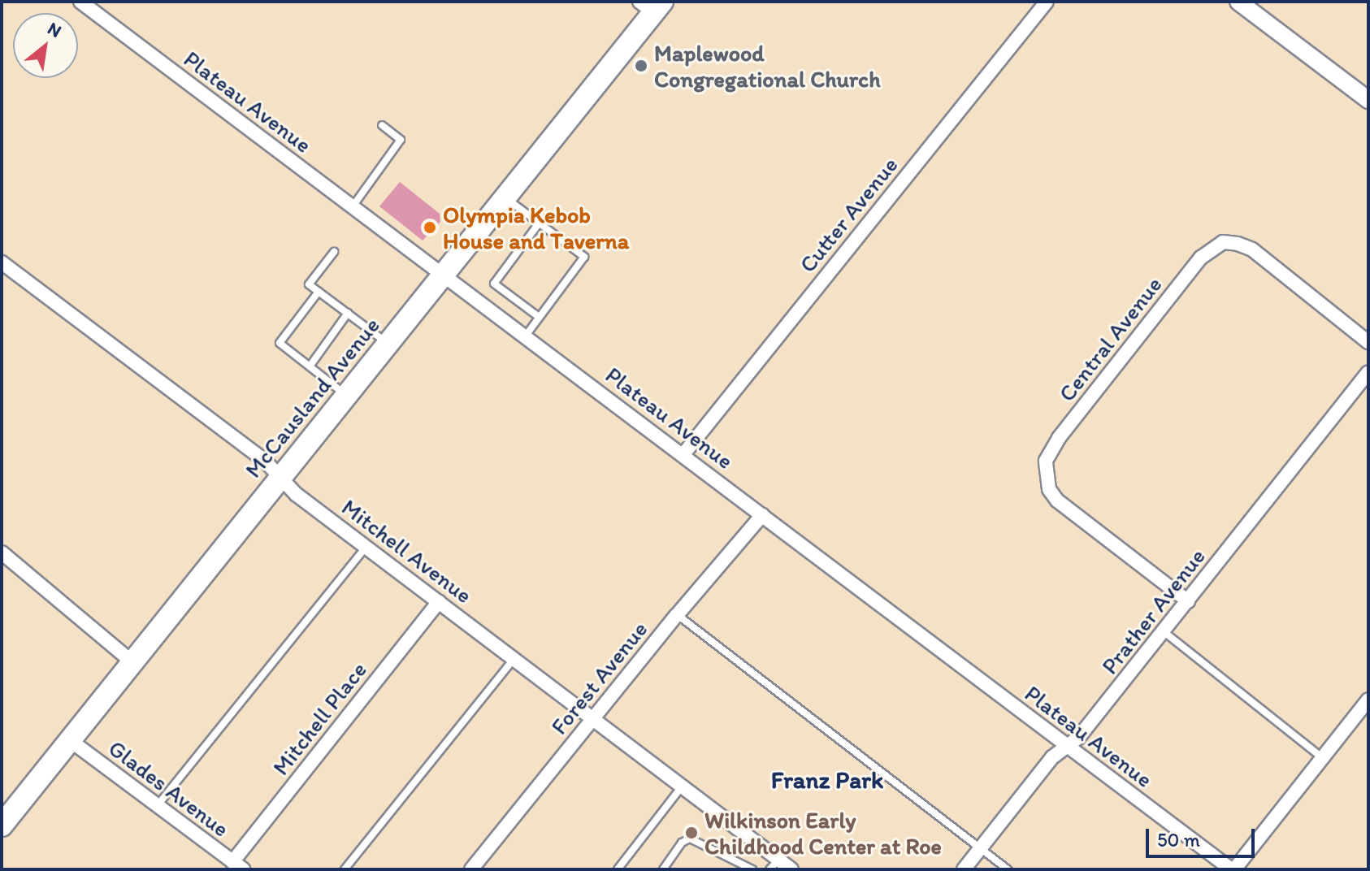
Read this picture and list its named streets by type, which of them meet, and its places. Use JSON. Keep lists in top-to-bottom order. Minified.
{"streets":{"main road":["McCausland Avenue"],"street":["Plateau Avenue","Cutter Avenue","Central Avenue","Mitchell Avenue","Prather Avenue","Forest Avenue","Mitchell Place","Glades Avenue"]},"crossings":[["Plateau Avenue","Cutter Avenue"],["Plateau Avenue","McCausland Avenue"],["Plateau Avenue","Prather Avenue"],["Plateau Avenue","Forest Avenue"],["Central Avenue","Prather Avenue"],["McCausland Avenue","Mitchell Avenue"],["McCausland Avenue","Glades Avenue"],["Mitchell Avenue","Forest Avenue"],["Mitchell Avenue","Mitchell Place"],["Mitchell Place","Glades Avenue"]],"districts":["Franz Park"],"places":["Maplewood Congregational Church","Olympia Kebob House and Taverna","Wilkinson Early Childhood Center at Roe"],"scale_bar":"50 m","north":"top right"}
